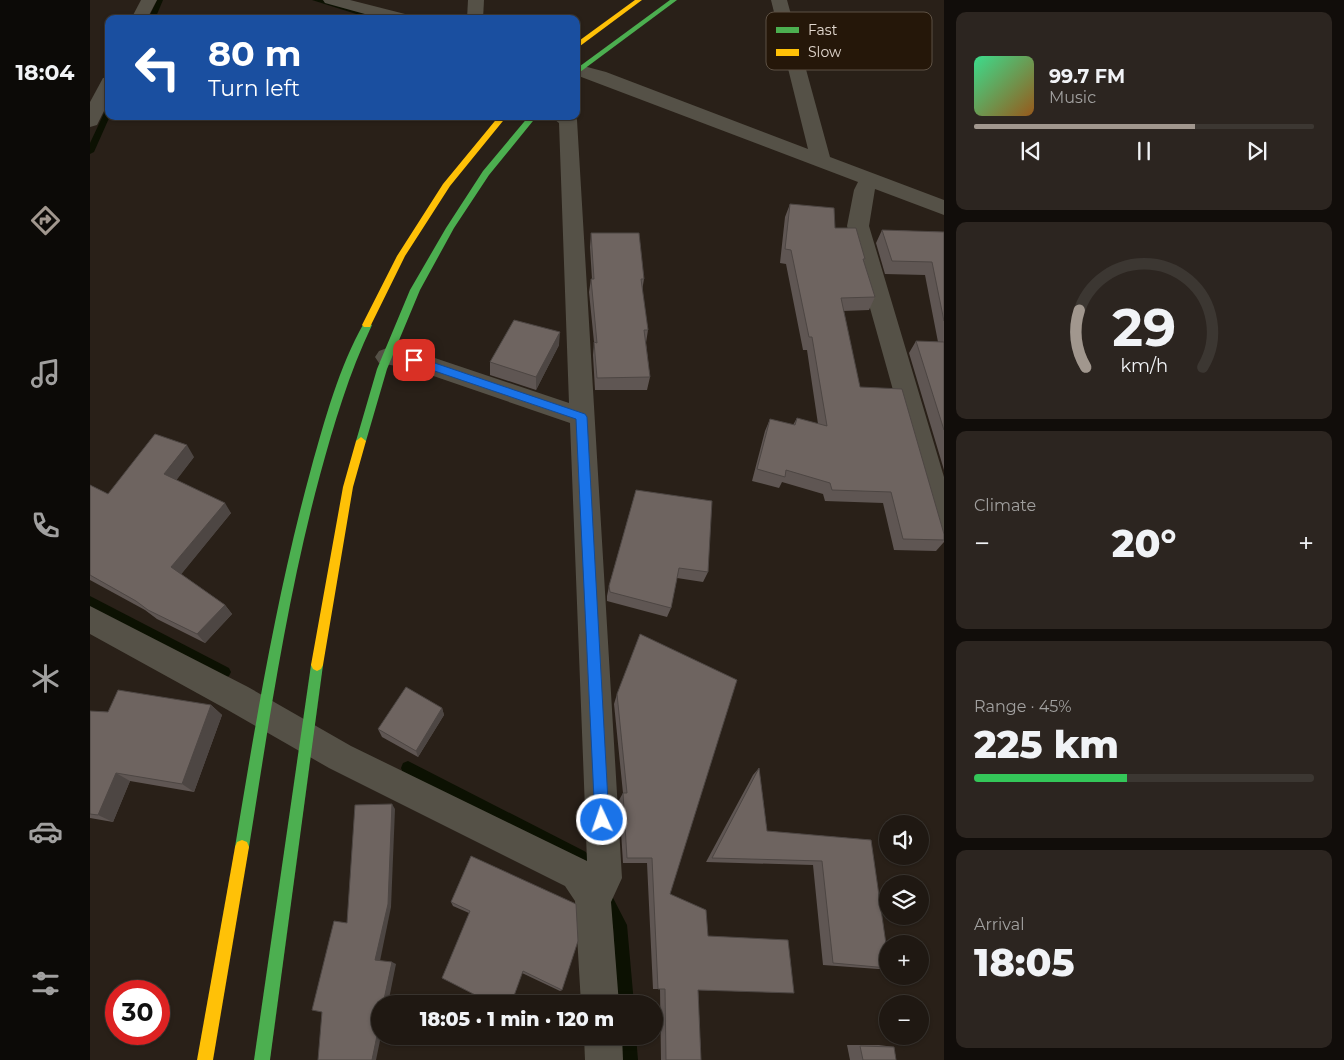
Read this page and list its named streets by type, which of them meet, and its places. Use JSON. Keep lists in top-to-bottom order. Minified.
{"legend":["Fast","Slow"],"page":{"tabs":"18:04","turn":["80 m","Turn left"],"song":["99.7 FM","Music"],"tile":["Climate",["Range · 45%","225 km"],["Arrival","18:05"]],"heat":["−","20°","+"],"map_buttons":["+","−"],"limit":"30","trip":"18:05 · 1 min · 120 m","gauge":["29","km/h"]}}
